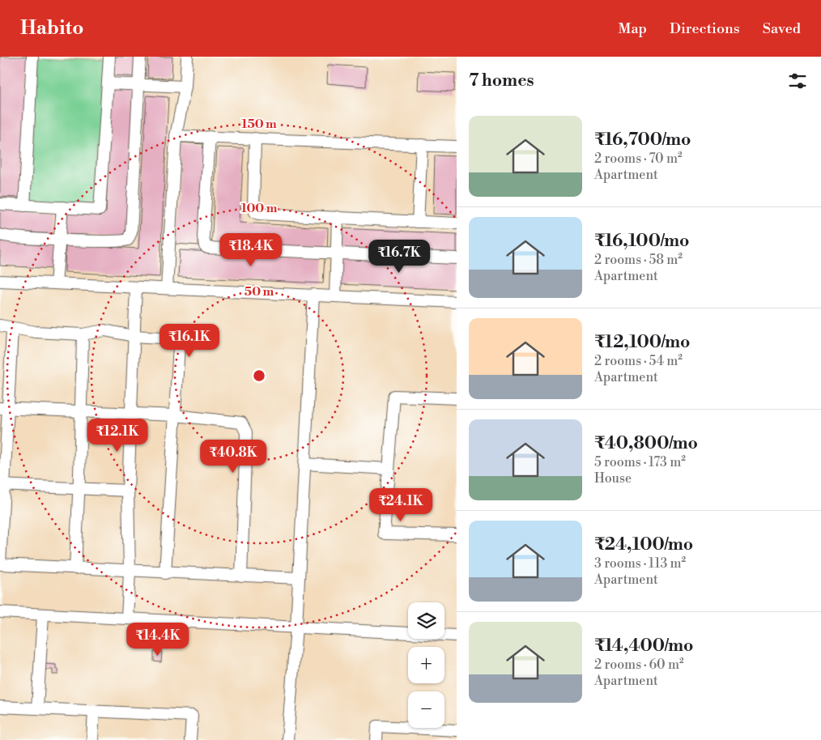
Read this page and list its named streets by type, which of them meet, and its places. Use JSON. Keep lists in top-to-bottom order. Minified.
{"page":{"header":"Habito","nav":["Map","Directions","Saved"],"heading":"7 homes","list":[{"name":"₹16,700/mo","note":"2 rooms · 70 m² · Apartment"},{"name":"₹16,100/mo","note":"2 rooms · 58 m² · Apartment"},{"name":"₹12,100/mo","note":"2 rooms · 54 m² · Apartment"},{"name":"₹40,800/mo","note":"5 rooms · 173 m² · House"},{"name":"₹24,100/mo","note":"3 rooms · 113 m² · Apartment"},{"name":"₹14,400/mo","note":"2 rooms · 60 m² · Apartment"}],"price":["₹18.4K","₹16.7K","₹16.1K","₹12.1K","₹40.8K","₹24.1K","₹14.4K"],"map_buttons":["+","−"]},"rings":["150 m","100 m","50 m"]}
